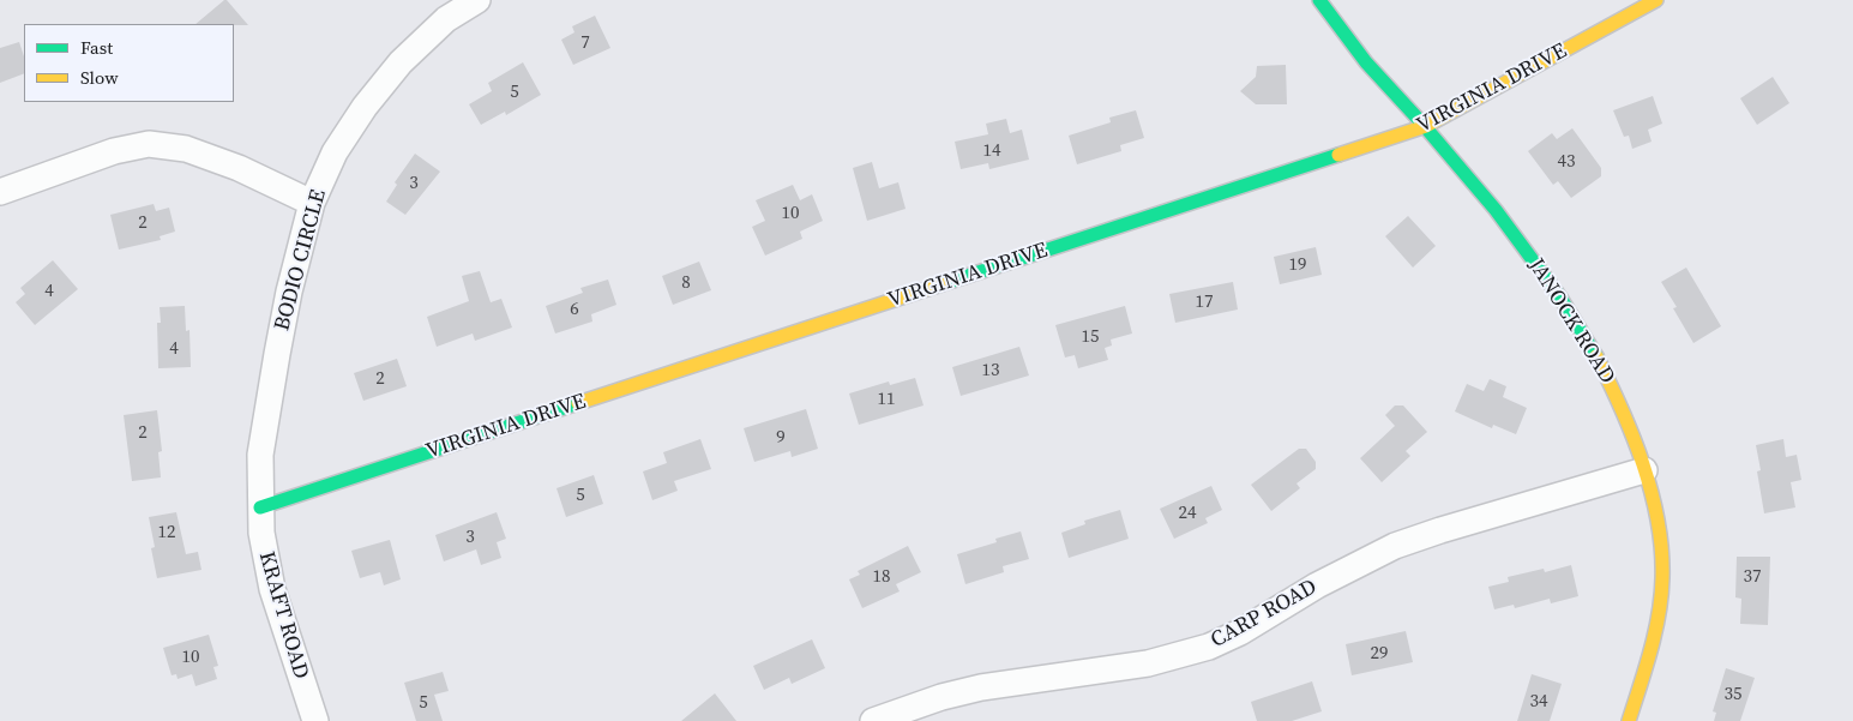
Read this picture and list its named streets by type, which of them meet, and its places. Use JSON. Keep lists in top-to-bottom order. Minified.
{"streets":{"street":["VIRGINIA DRIVE","BODIO CIRCLE","JANOCK ROAD","CARP ROAD","KRAFT ROAD"]},"crossings":[["VIRGINIA DRIVE","BODIO CIRCLE"],["VIRGINIA DRIVE","JANOCK ROAD"],["VIRGINIA DRIVE","KRAFT ROAD"],["BODIO CIRCLE","KRAFT ROAD"],["JANOCK ROAD","CARP ROAD"]],"house_numbers":["7","5","14","43","3","10","2","19","8","4","17","6","15","4","13","2","11","2","9","5","24","12","3","18","37","29","10","35","34","5"],"legend":["Fast","Slow"]}
